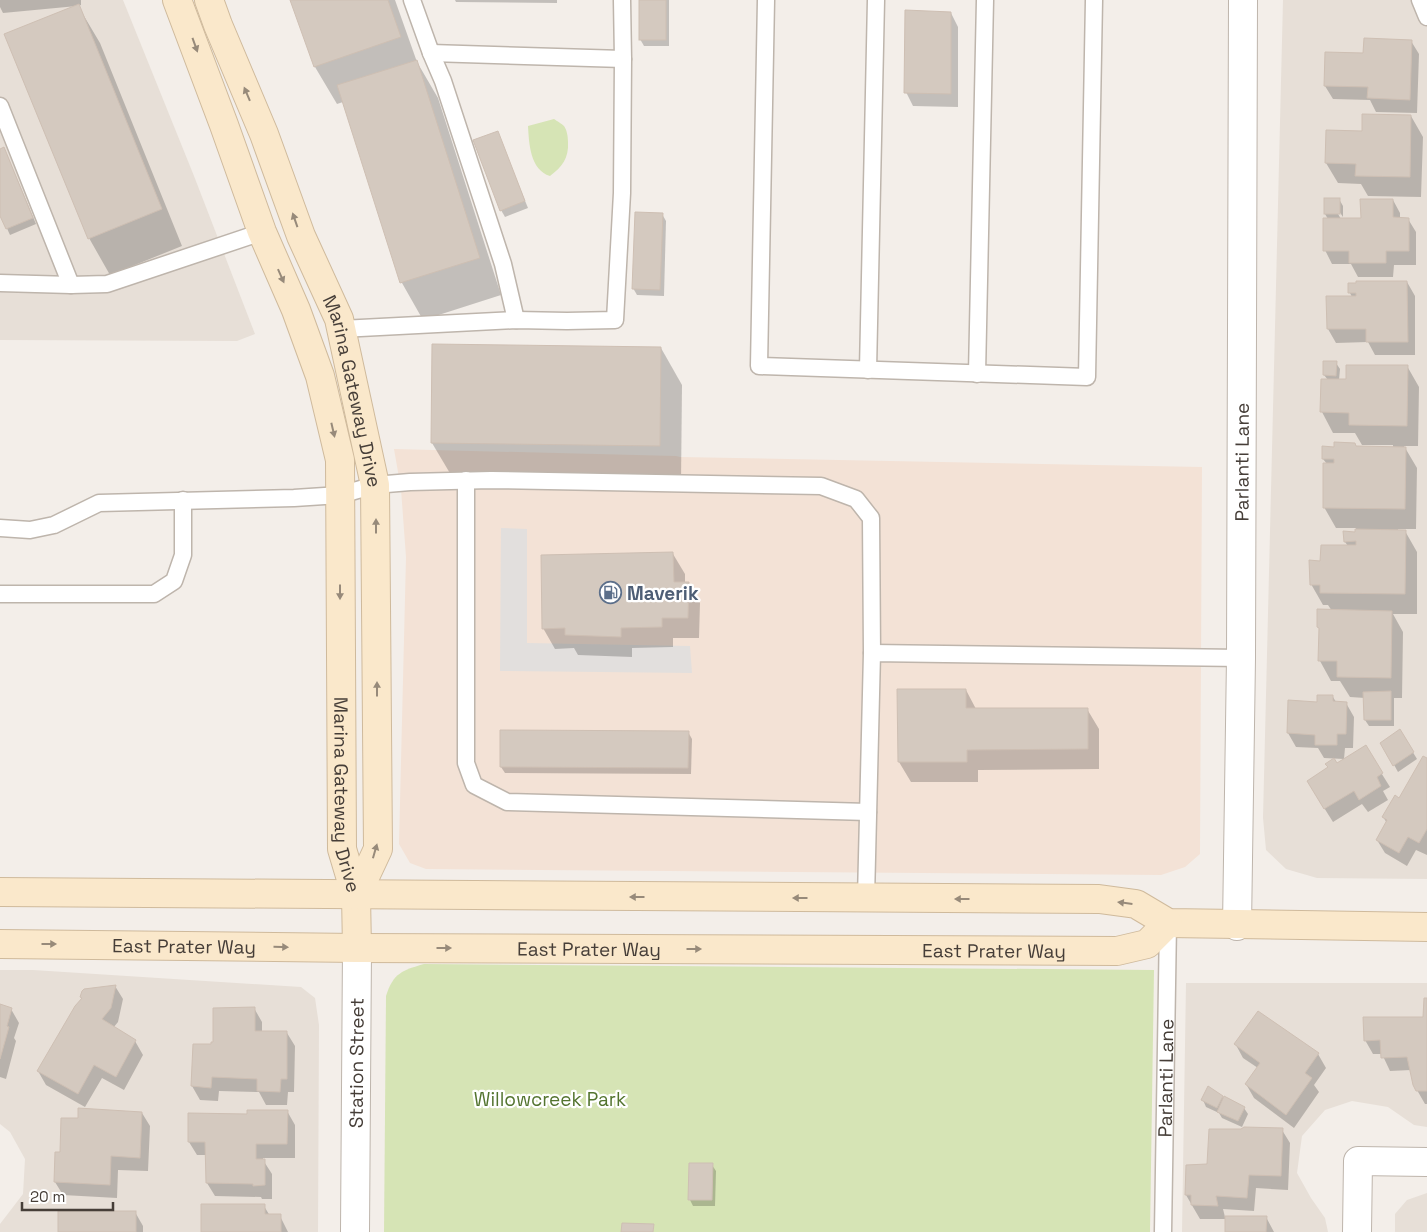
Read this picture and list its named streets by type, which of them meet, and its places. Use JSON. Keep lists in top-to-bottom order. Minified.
{"streets":{"main road":["Marina Gateway Drive","East Prater Way","Station Street"],"street":["Parlanti Lane"]},"crossings":[["Marina Gateway Drive","Station Street"],["Parlanti Lane","East Prater Way"],["East Prater Way","Station Street"]],"parks":["Willowcreek Park"],"places":{"fuel station":["Maverik"]},"scale_bar":"20 m"}
